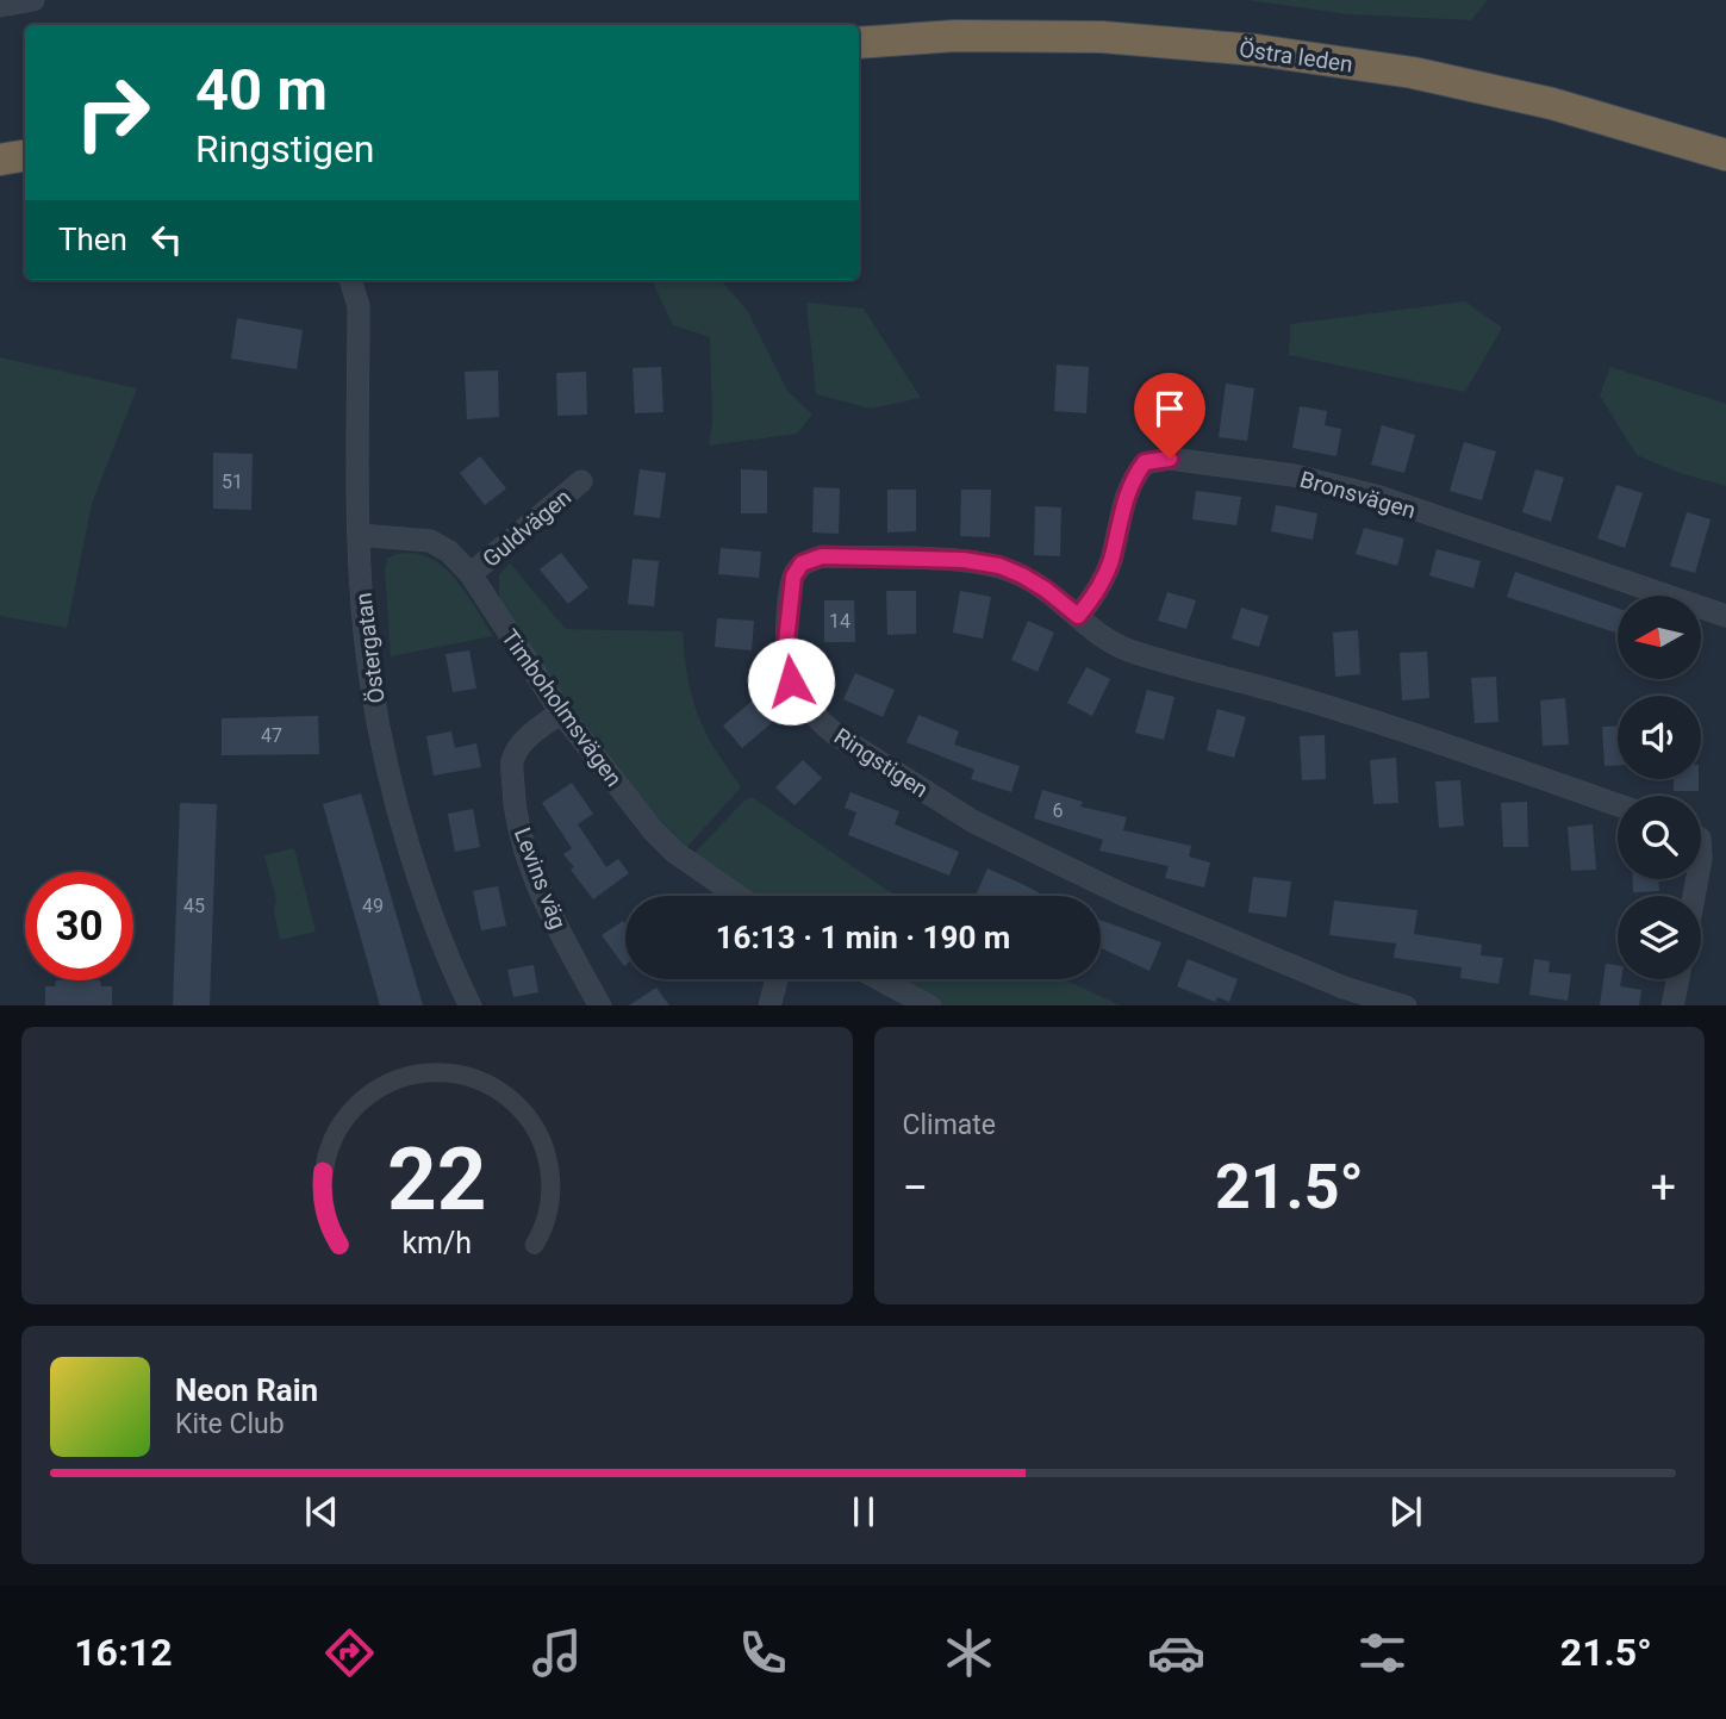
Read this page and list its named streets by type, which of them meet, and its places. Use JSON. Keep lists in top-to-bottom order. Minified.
{"streets":{"highway":["Östra leden"],"street":["Bronsvägen","Guldvägen","Östergatan","Timboholmsvägen","Ringstigen","Levins väg"]},"crossings":[["Bronsvägen","Ringstigen"],["Guldvägen","Timboholmsvägen"],["Östergatan","Timboholmsvägen"],["Timboholmsvägen","Levins väg"]],"house_numbers":["51","14","47","6","45","49"],"north":"left","page":{"turn":["40 m","Ringstigen"],"then":"Then","limit":"30","trip":"16:13 · 1 min · 190 m","tile":"Climate","heat":["−","21.5°","+"],"song":["Neon Rain","Kite Club"],"tabs":["16:12","21.5°"],"gauge":["22","km/h"]}}
